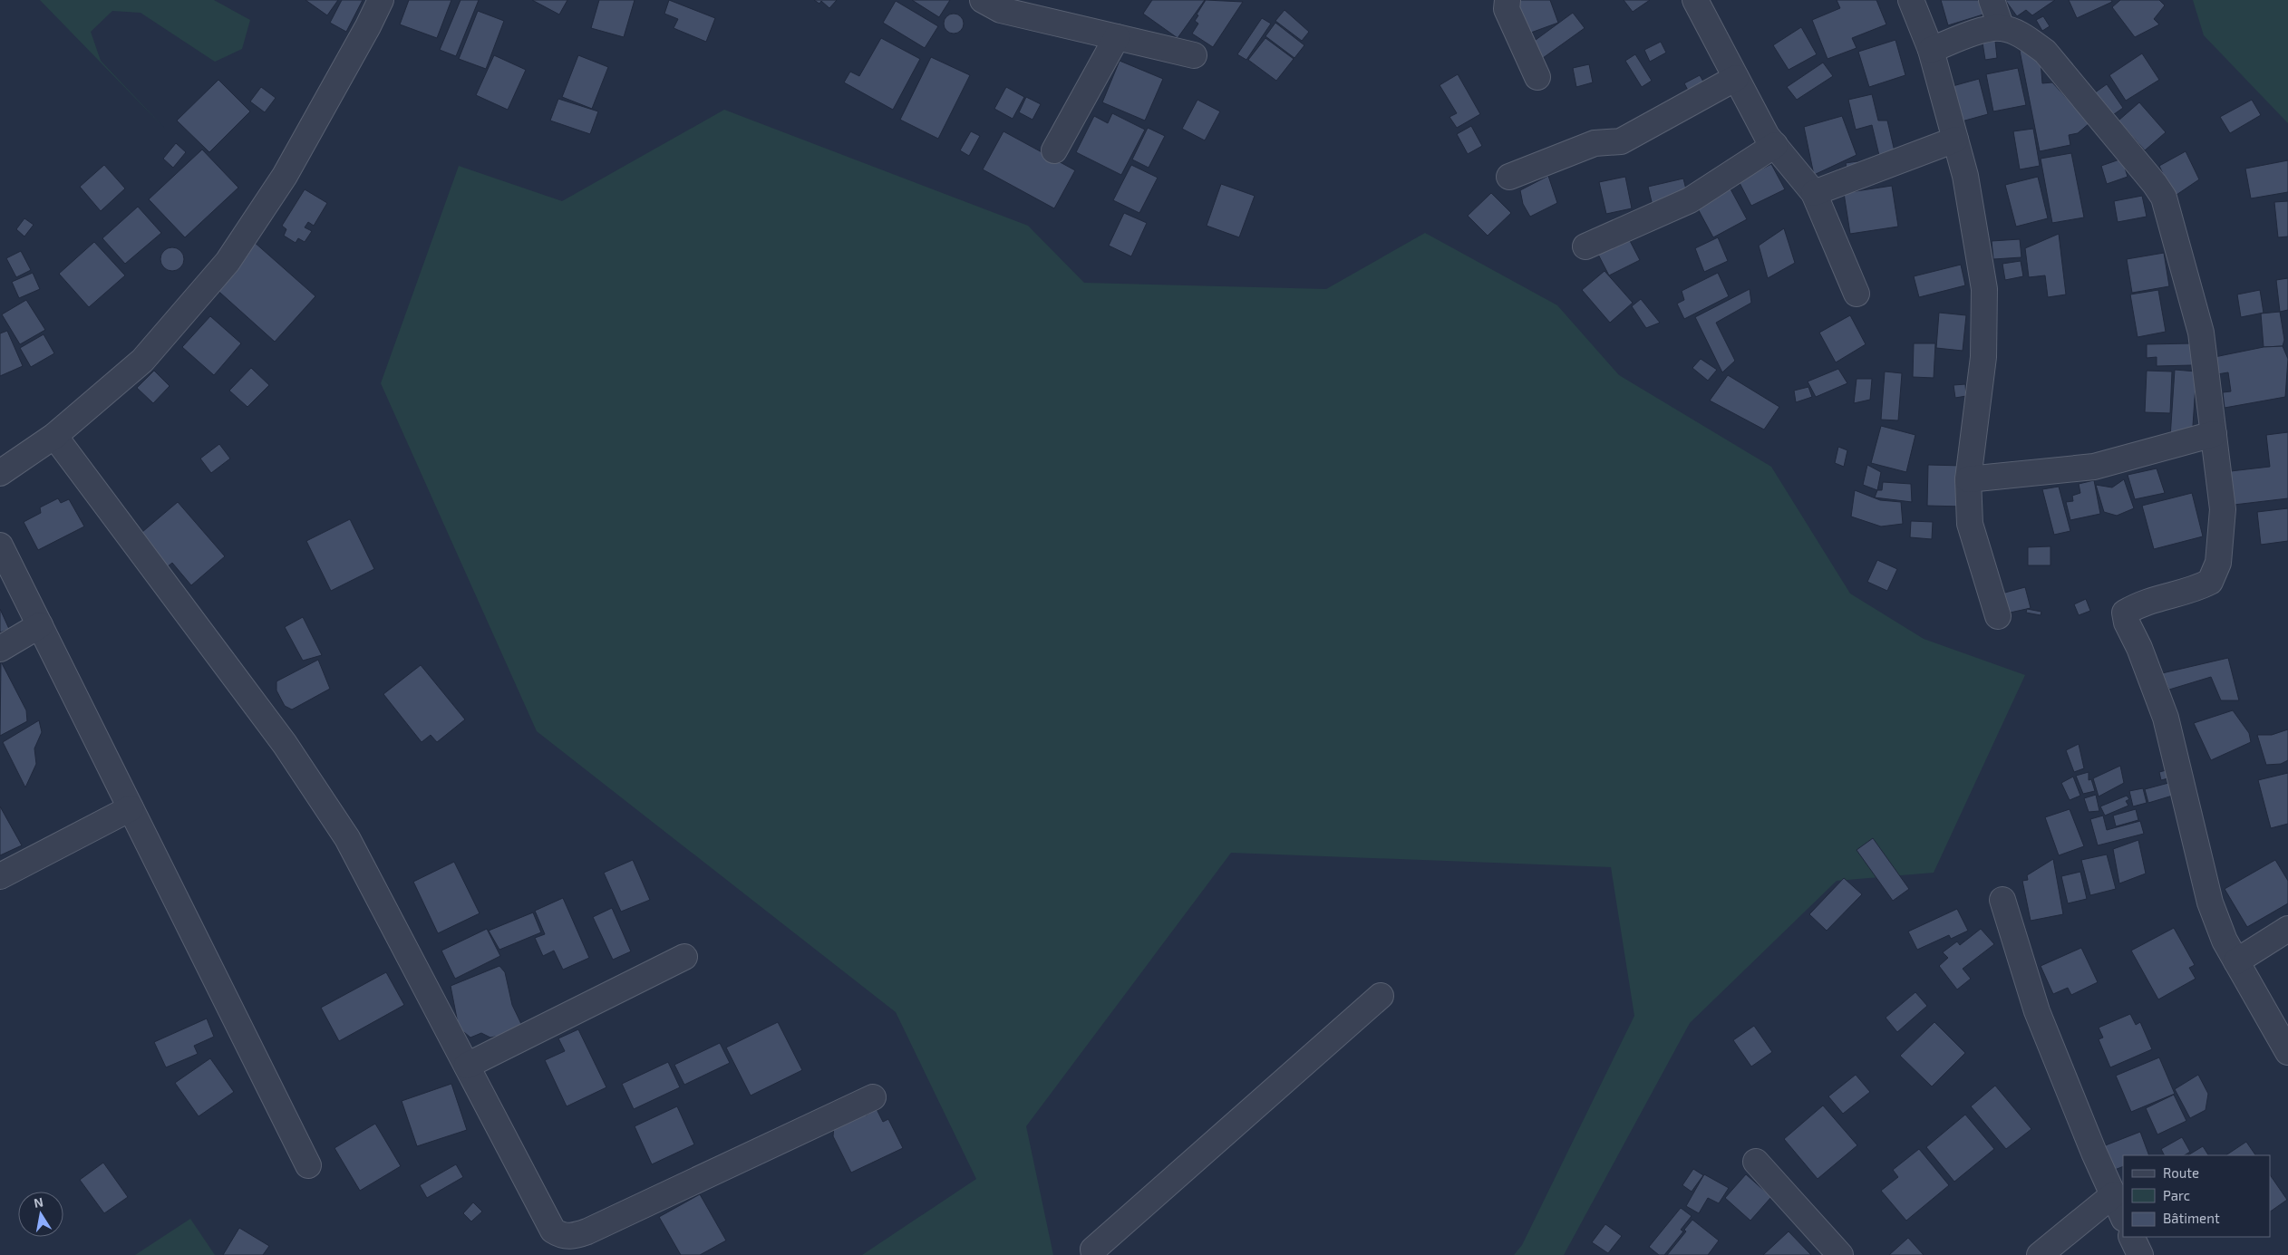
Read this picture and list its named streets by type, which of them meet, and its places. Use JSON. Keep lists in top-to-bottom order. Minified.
{"legend":["Route","Parc","Bâtiment"],"north":"top"}
